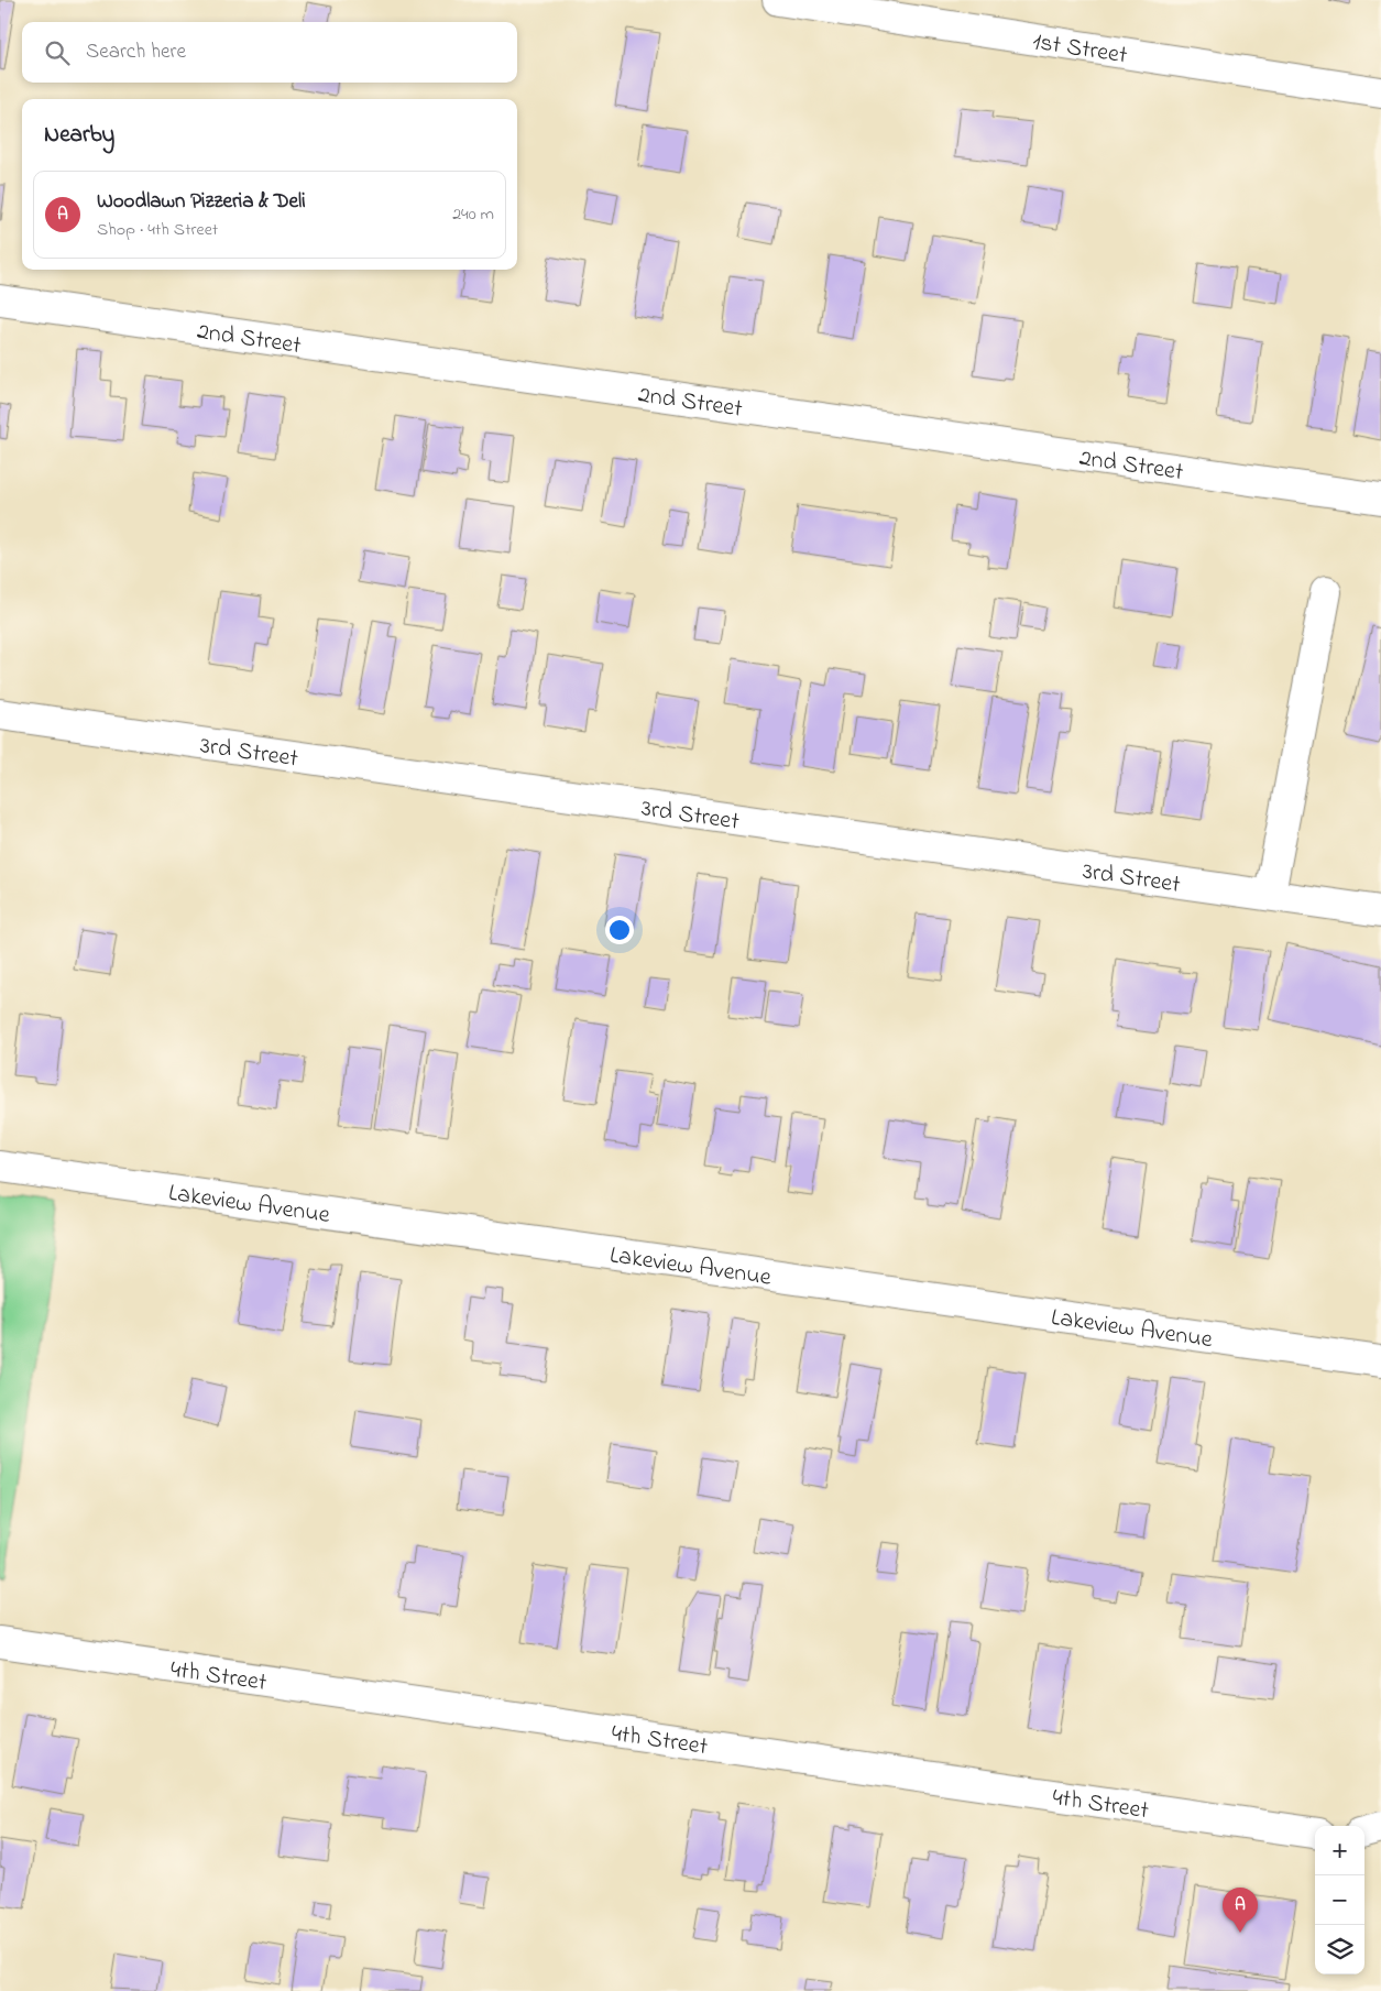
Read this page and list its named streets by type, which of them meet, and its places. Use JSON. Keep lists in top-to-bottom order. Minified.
{"streets":{"street":["1st Street","2nd Street","3rd Street","Lakeview Avenue","4th Street"]},"page":{"search":"Search here","heading":"Nearby","list":[{"mark":"A","name":"Woodlawn Pizzeria & Deli","note":"Shop · 4th Street","value":"240 m"}],"map_buttons":["+","−"],"pins":"A"}}
